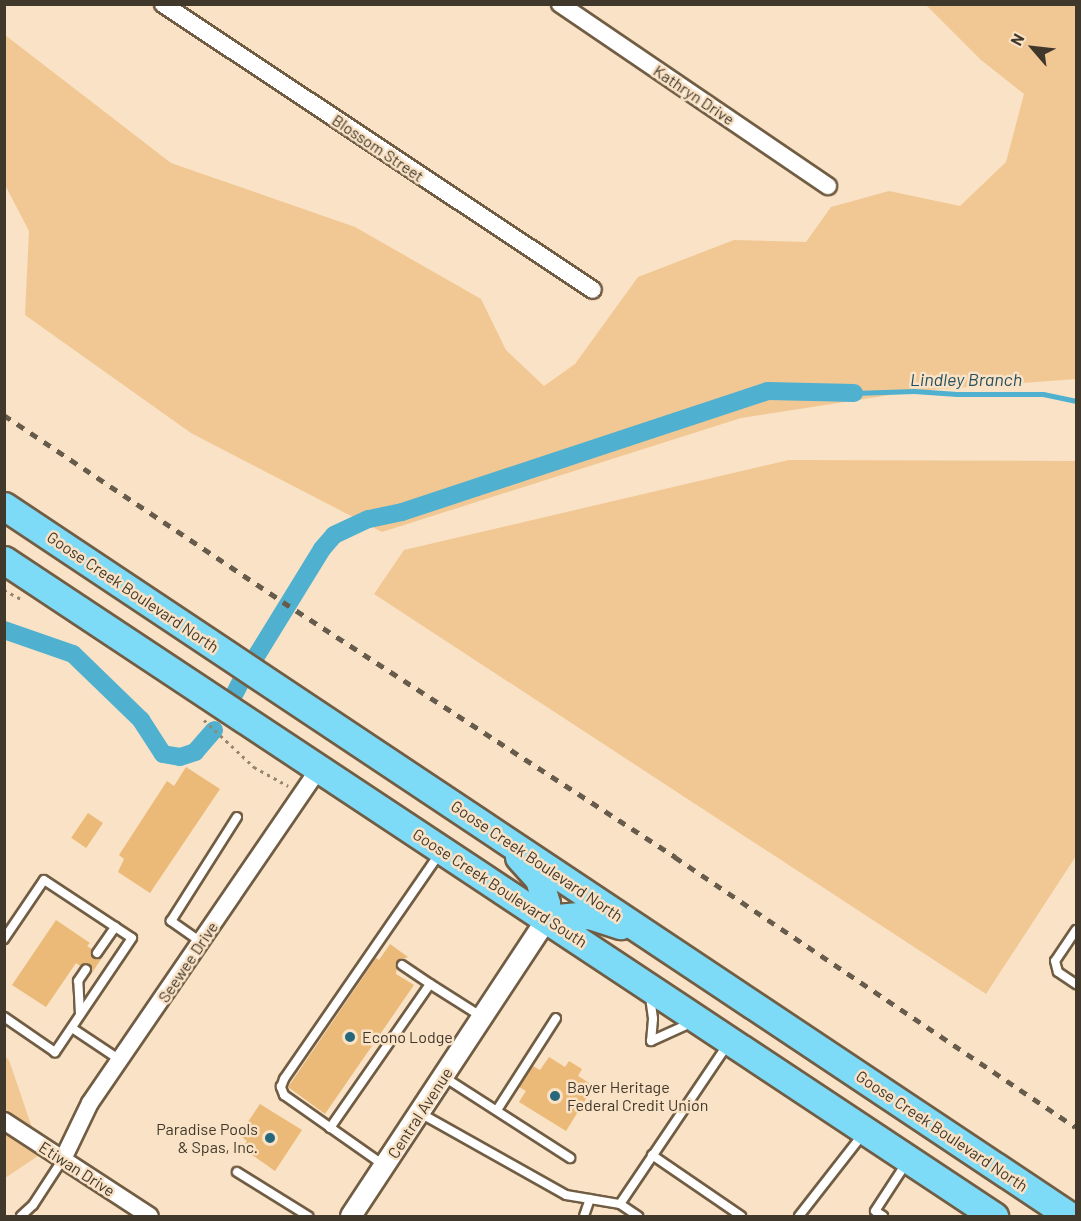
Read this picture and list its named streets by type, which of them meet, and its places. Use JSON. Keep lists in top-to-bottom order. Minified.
{"streets":{"highway":["Goose Creek Boulevard North","Goose Creek Boulevard South"],"street":["Kathryn Drive","Blossom Street","Seewee Drive","Central Avenue","Etiwan Drive"]},"crossings":[["Goose Creek Boulevard South","Seewee Drive"],["Goose Creek Boulevard South","Central Avenue"],["Seewee Drive","Etiwan Drive"]],"water":["Lindley Branch"],"places":["Econo Lodge","Bayer Heritage Federal Credit Union","Paradise Pools & Spas, Inc."],"north":"top left"}
